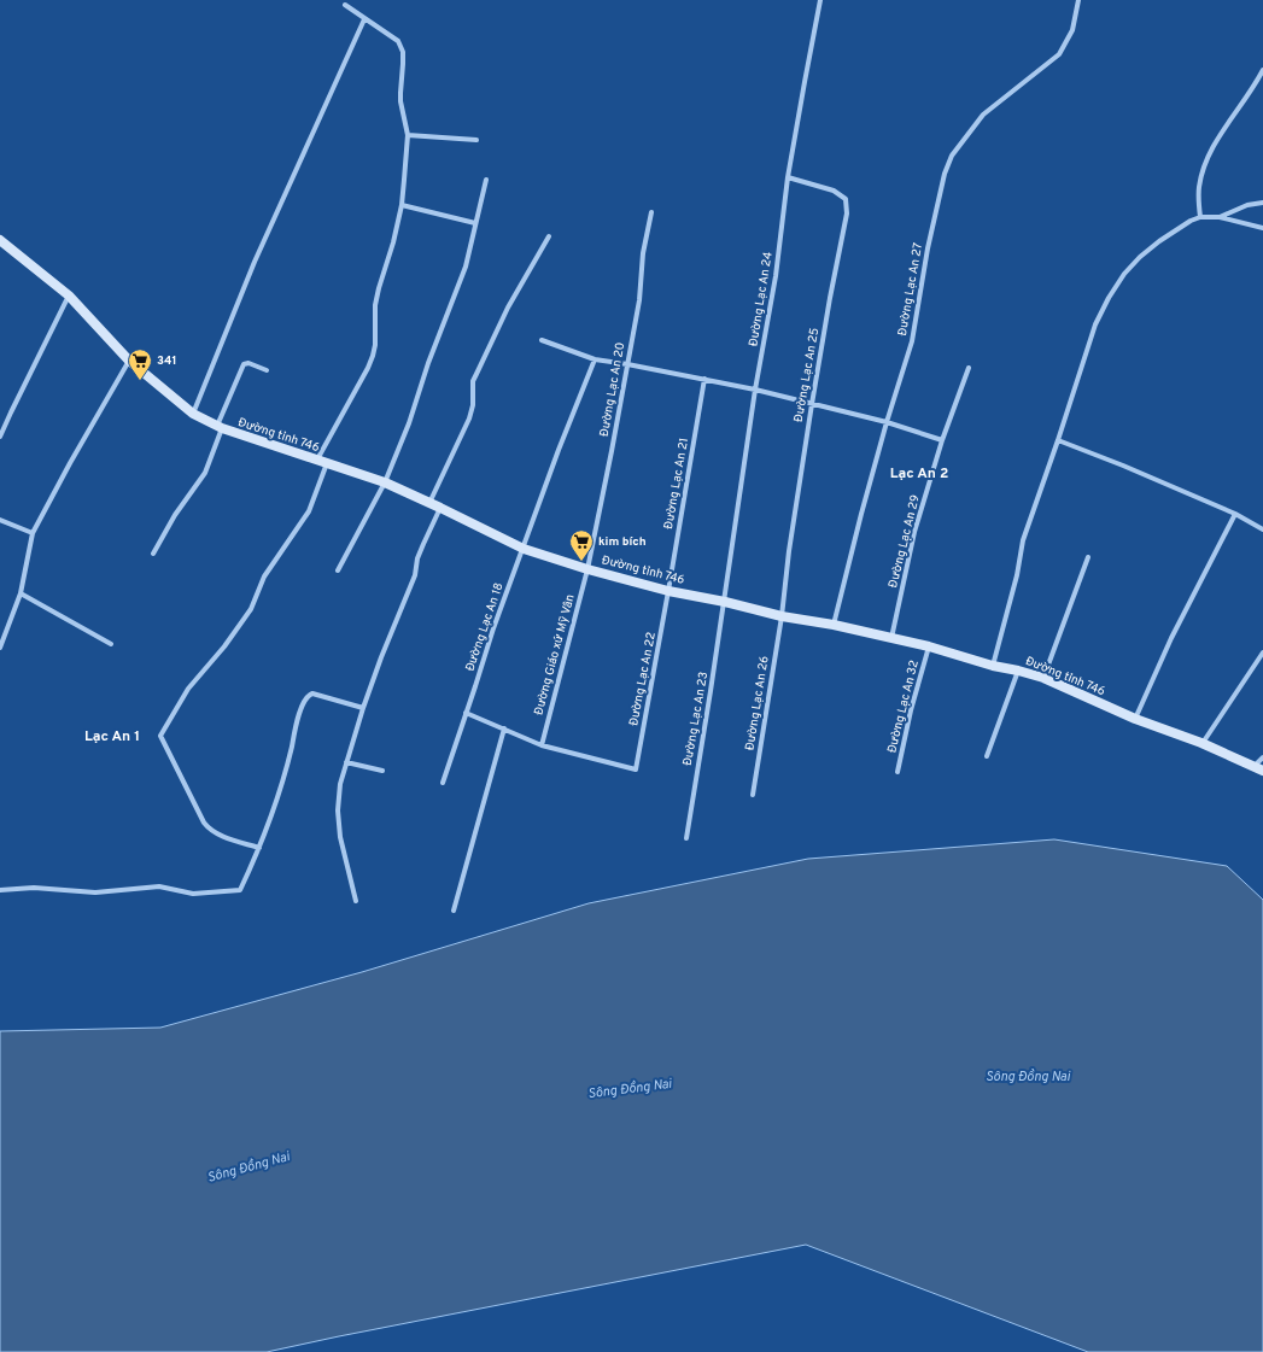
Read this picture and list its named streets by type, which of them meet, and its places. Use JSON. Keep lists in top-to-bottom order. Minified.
{"streets":{"main road":["Đường tỉnh 746"],"street":["Đường Lạc An 27","Đường Lạc An 24","Đường Lạc An 25","Đường Lạc An 20","Đường Lạc An 21","Đường Lạc An 29","Đường Lạc An 18","Đường Giáo xứ Mỹ Vân","Đường Lạc An 22","Đường Lạc An 26","Đường Lạc An 32","Đường Lạc An 23"]},"crossings":[["Đường Lạc An 27","Đường tỉnh 746"],["Đường Lạc An 24","Đường Lạc An 25"],["Đường Lạc An 24","Đường tỉnh 746"],["Đường Lạc An 24","Đường Lạc An 23"],["Đường Lạc An 25","Đường tỉnh 746"],["Đường Lạc An 25","Đường Lạc An 26"],["Đường Lạc An 20","Đường tỉnh 746"],["Đường Lạc An 20","Đường Giáo xứ Mỹ Vân"],["Đường tỉnh 746","Đường Lạc An 21"],["Đường tỉnh 746","Đường Lạc An 29"],["Đường tỉnh 746","Đường Lạc An 18"],["Đường tỉnh 746","Đường Giáo xứ Mỹ Vân"],["Đường tỉnh 746","Đường Lạc An 22"],["Đường tỉnh 746","Đường Lạc An 26"],["Đường tỉnh 746","Đường Lạc An 32"],["Đường tỉnh 746","Đường Lạc An 23"],["Đường Lạc An 21","Đường Lạc An 22"],["Đường Giáo xứ Mỹ Vân","Đường Lạc An 22"]],"districts":["Lạc An 2","Lạc An 1"],"water":["Sông Đồng Nai"],"places":{"supermarket":["341","kim bích"]}}
